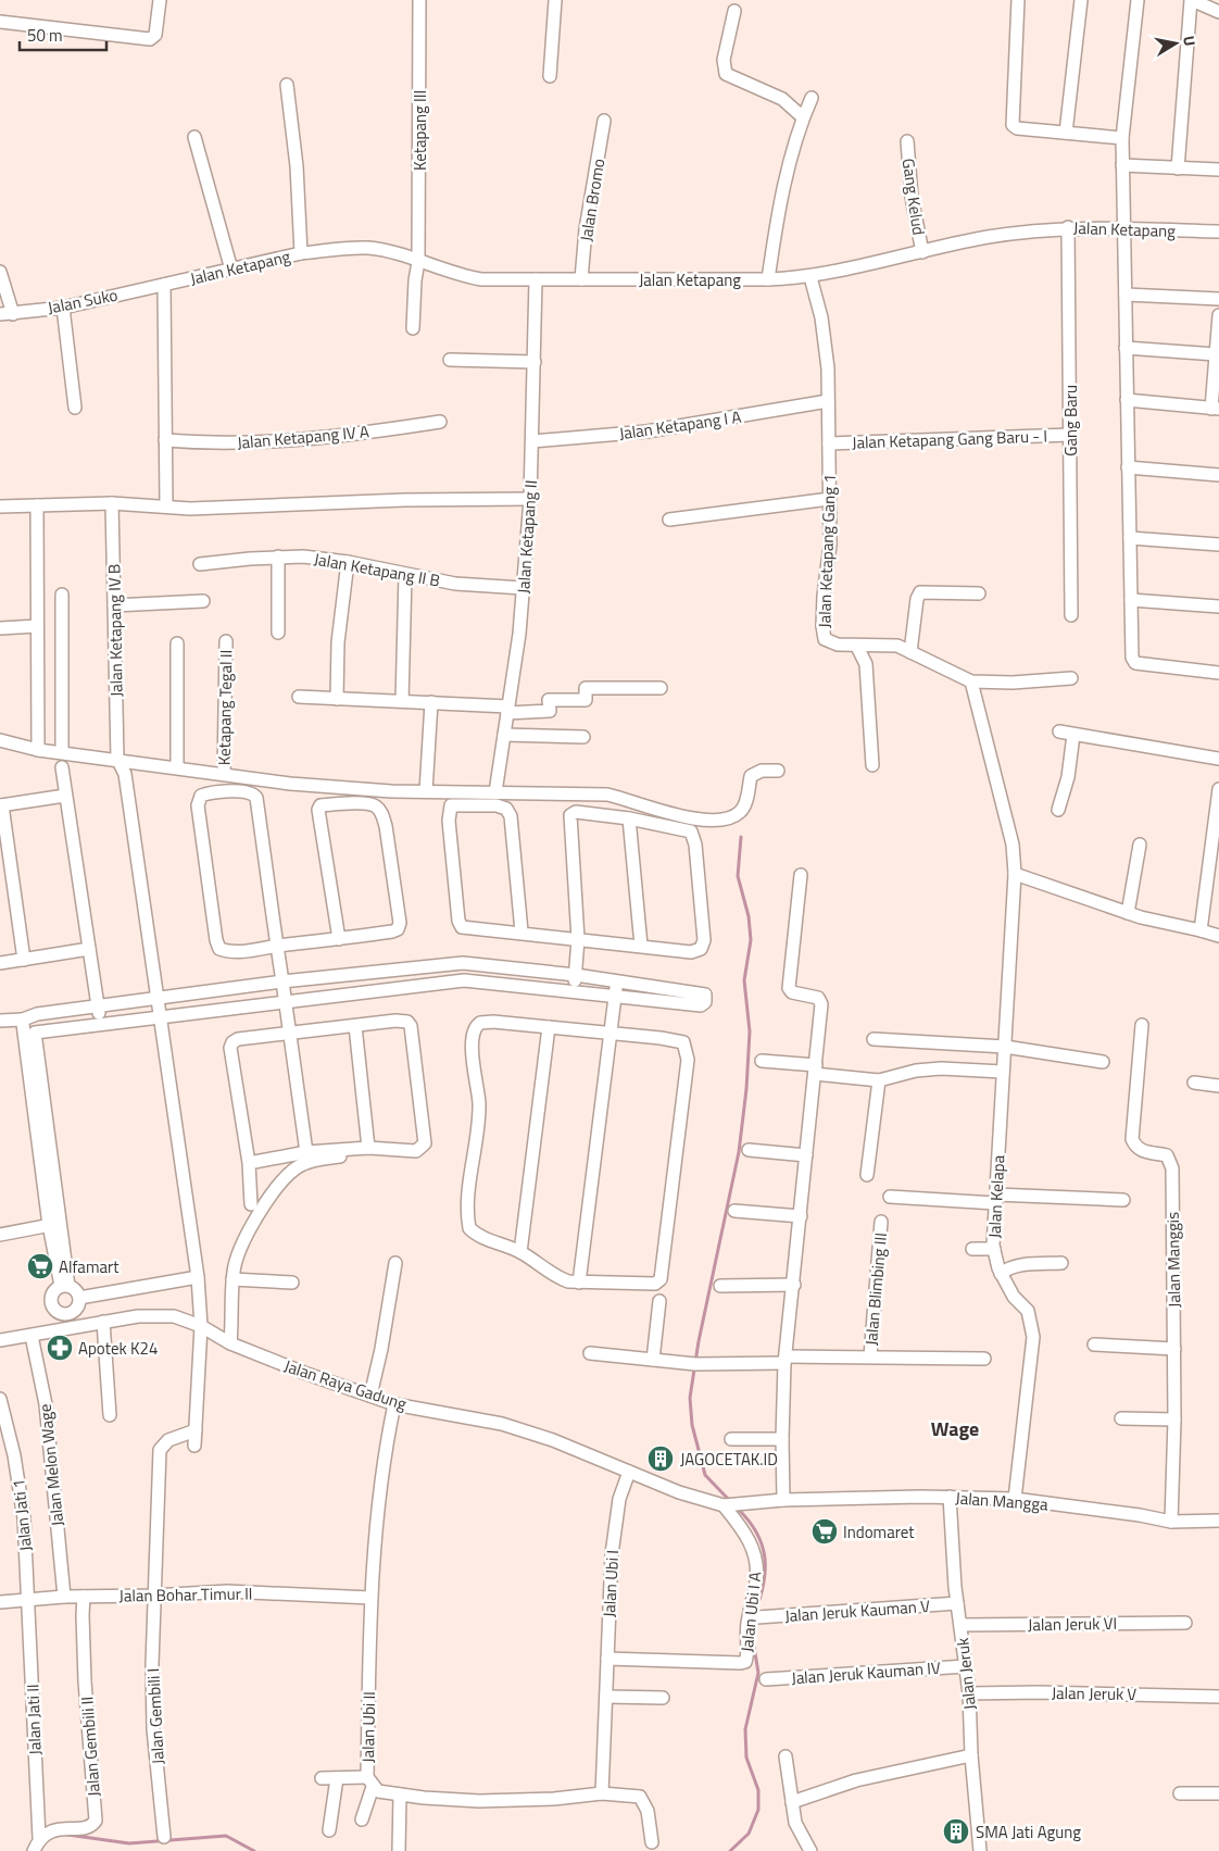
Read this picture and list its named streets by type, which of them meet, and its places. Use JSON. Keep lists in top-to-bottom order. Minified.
{"streets":{"street":["Ketapang III","Gang Kelud","Jalan Bromo","Jalan Ketapang","Jalan Suko","Gang Baru","Jalan Ketapang I A","Jalan Ketapang IV A","Jalan Ketapang Gang Baru - I","Jalan Ketapang II","Jalan Ketapang Gang 1","Jalan Ketapang II B","Jalan Ketapang IV B","Ketapang Tegal II","Jalan Kelapa","Jalan Manggis","Jalan Blimbing III","Jalan Raya Gadung","Jalan Melon Wage","Jalan Mangga","Jalan Jati 1","Jalan Ubi I","Jalan Bohar Timur II","Jalan Jeruk Kauman V","Jalan Ubi I A","Jalan Jeruk VI","Jalan Jeruk Kauman IV","Jalan Jeruk","Jalan Jeruk V","Jalan Gembili I","Jalan Jati II","Jalan Ubi II","Jalan Gembili II"]},"crossings":[["Ketapang III","Jalan Ketapang"],["Gang Kelud","Jalan Ketapang"],["Jalan Bromo","Jalan Ketapang"],["Jalan Ketapang","Jalan Suko"],["Jalan Ketapang","Gang Baru"],["Jalan Ketapang","Jalan Ketapang II"],["Jalan Ketapang","Jalan Ketapang Gang 1"],["Gang Baru","Jalan Ketapang Gang Baru - I"],["Jalan Ketapang I A","Jalan Ketapang II"],["Jalan Ketapang I A","Jalan Ketapang Gang 1"],["Jalan Ketapang Gang Baru - I","Jalan Ketapang Gang 1"],["Jalan Ketapang II","Jalan Ketapang II B"],["Jalan Ketapang Gang 1","Jalan Kelapa"],["Jalan Ketapang IV B","Jalan Raya Gadung"],["Jalan Ketapang IV B","Jalan Gembili I"],["Jalan Kelapa","Jalan Mangga"],["Jalan Manggis","Jalan Mangga"],["Jalan Raya Gadung","Jalan Melon Wage"],["Jalan Raya Gadung","Jalan Mangga"],["Jalan Raya Gadung","Jalan Ubi I"],["Jalan Raya Gadung","Jalan Ubi I A"],["Jalan Raya Gadung","Jalan Ubi II"],["Jalan Melon Wage","Jalan Bohar Timur II"],["Jalan Mangga","Jalan Jeruk"],["Jalan Jati 1","Jalan Bohar Timur II"],["Jalan Jati 1","Jalan Jati II"],["Jalan Ubi I","Jalan Ubi I A"],["Jalan Bohar Timur II","Jalan Gembili I"],["Jalan Bohar Timur II","Jalan Jati II"],["Jalan Bohar Timur II","Jalan Ubi II"],["Jalan Bohar Timur II","Jalan Gembili II"],["Jalan Jeruk Kauman V","Jalan Jeruk"],["Jalan Jeruk VI","Jalan Jeruk"],["Jalan Jeruk Kauman IV","Jalan Jeruk"],["Jalan Jeruk","Jalan Jeruk V"],["Jalan Jati II","Jalan Gembili II"]],"districts":["Wage"],"places":{"supermarket":["Alfamart","Indomaret"],"pharmacy":["Apotek K24"],"building":["JAGOCETAK.ID","SMA Jati Agung"]},"scale_bar":"50 m","north":"right"}
